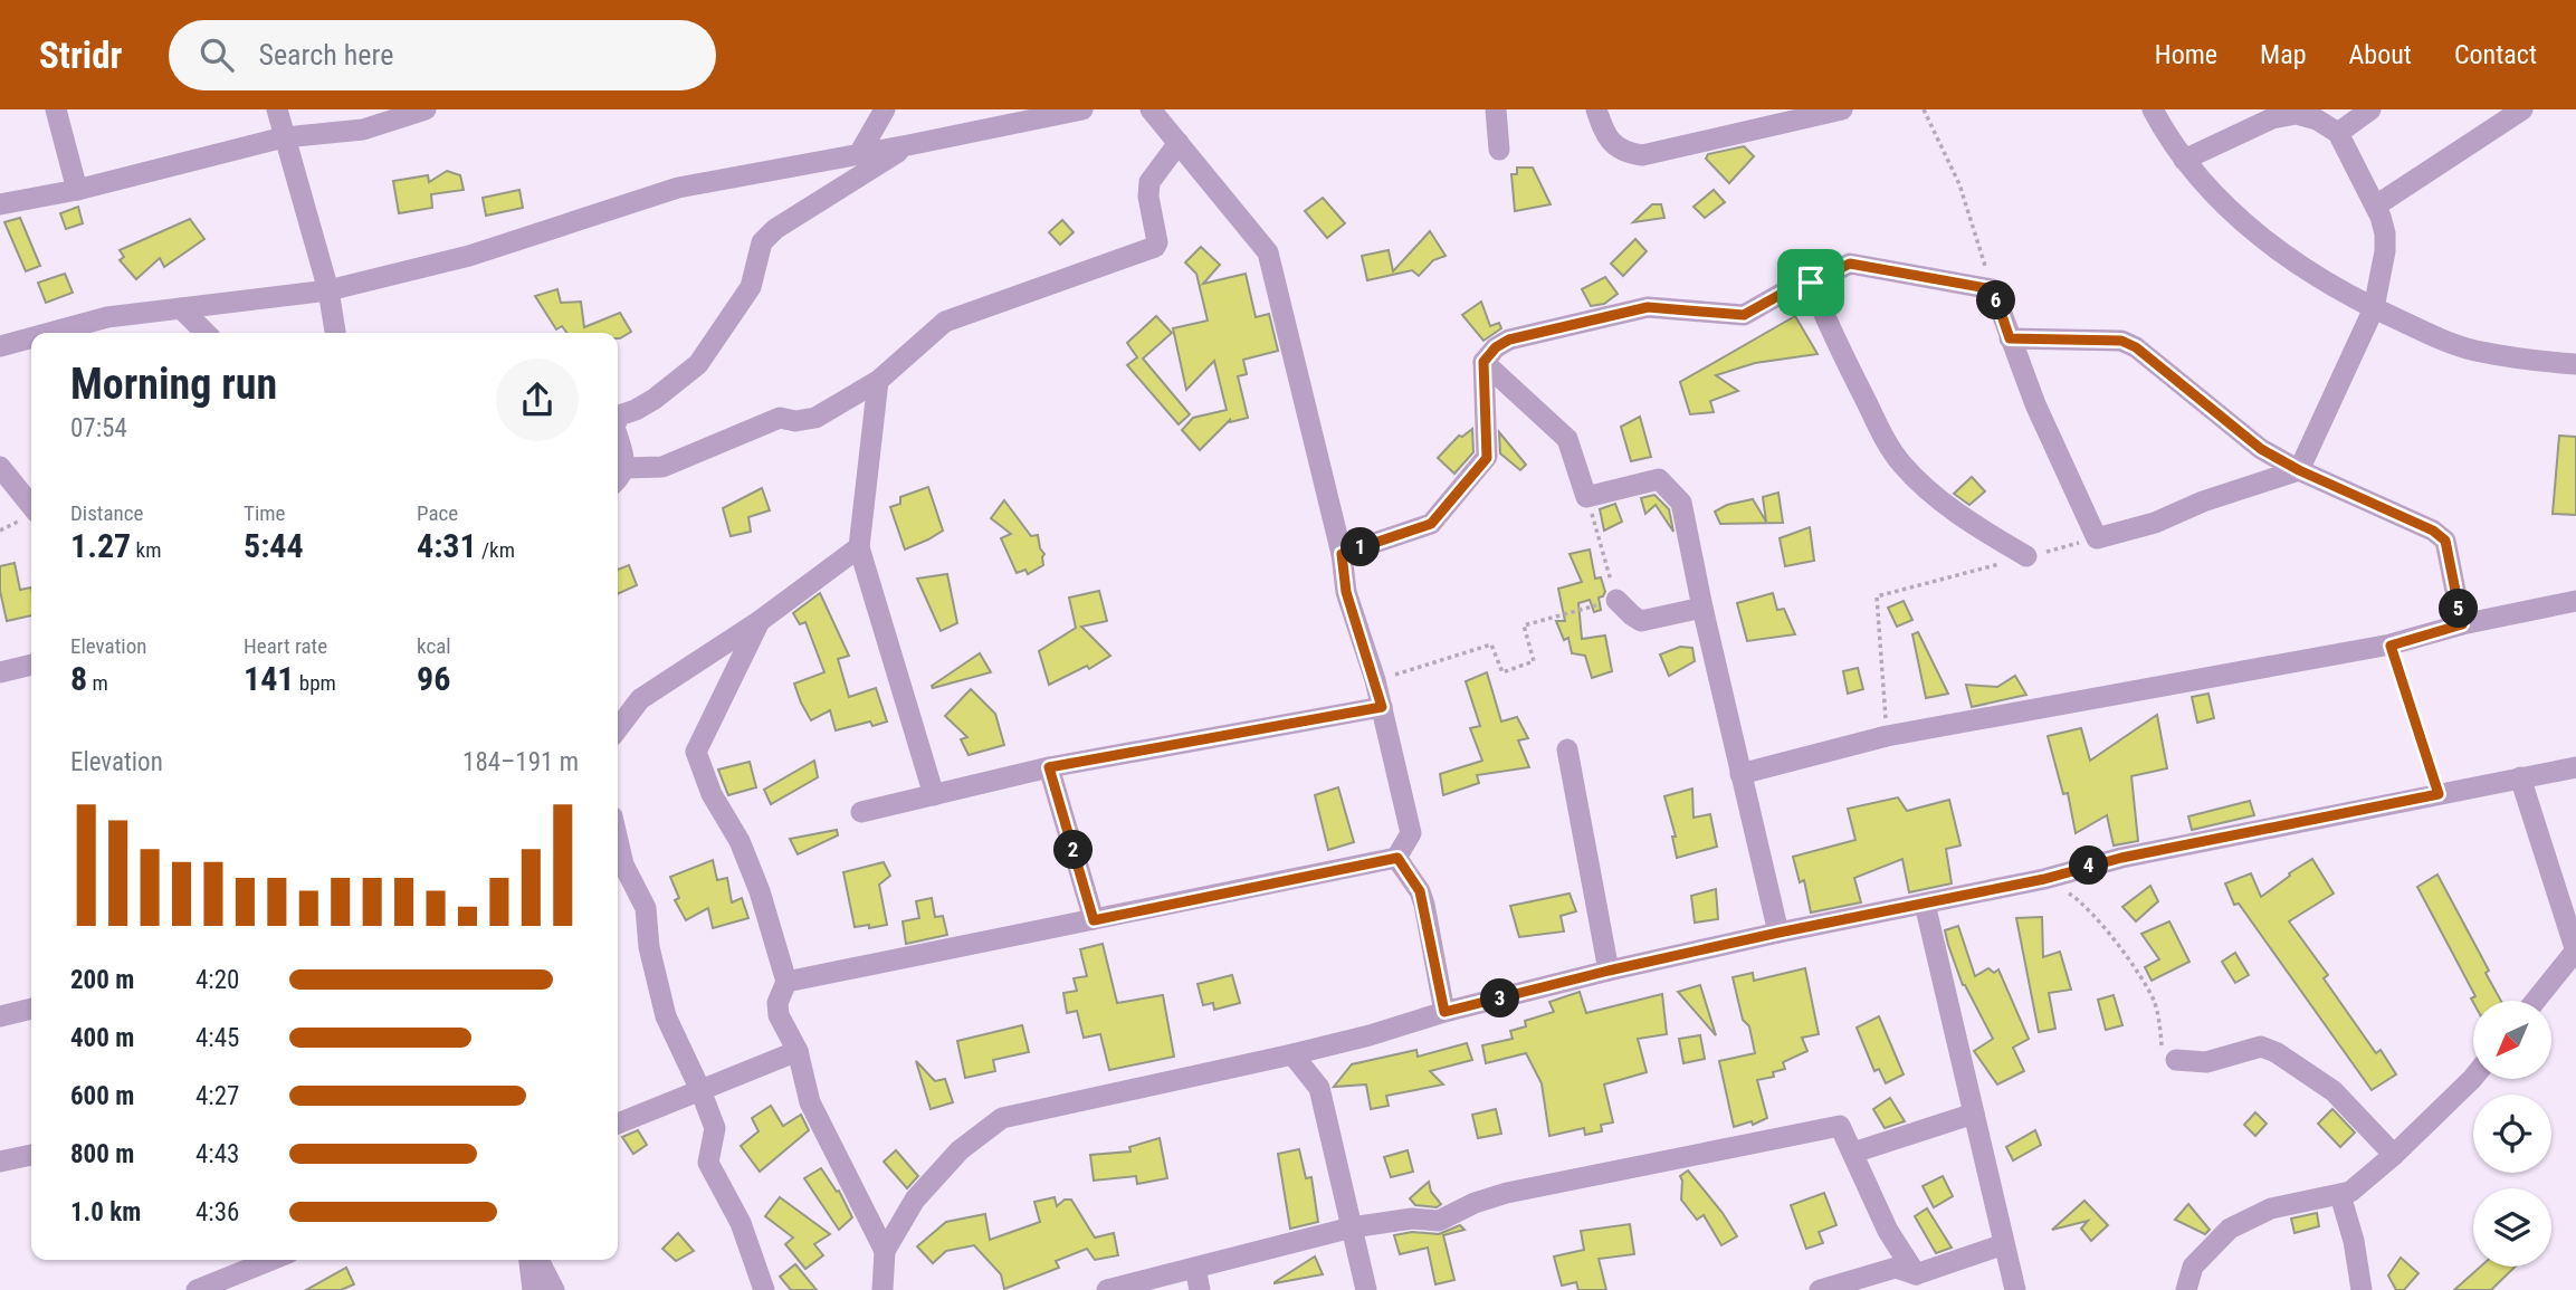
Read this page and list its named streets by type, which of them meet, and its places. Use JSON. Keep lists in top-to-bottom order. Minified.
{"north":"bottom left","page":{"header":"Stridr","search":"Search here","nav":["Home","Map","About","Contact"],"pins":["6","1","5","2","4","3"],"heading":["Morning run","07:54"],"stats":[["Distance","1.27 km"],["Time","5:44"],["Pace","4:31 /km"],["Elevation","8 m"],["Heart rate","141 bpm"],["kcal","96"]],"chart":["Elevation","184–191 m"],"list":[{"name":"200 m","note":"4:20"},{"name":"400 m","note":"4:45"},{"name":"600 m","note":"4:27"},{"name":"800 m","note":"4:43"},{"name":"1.0 km","note":"4:36"}]}}
